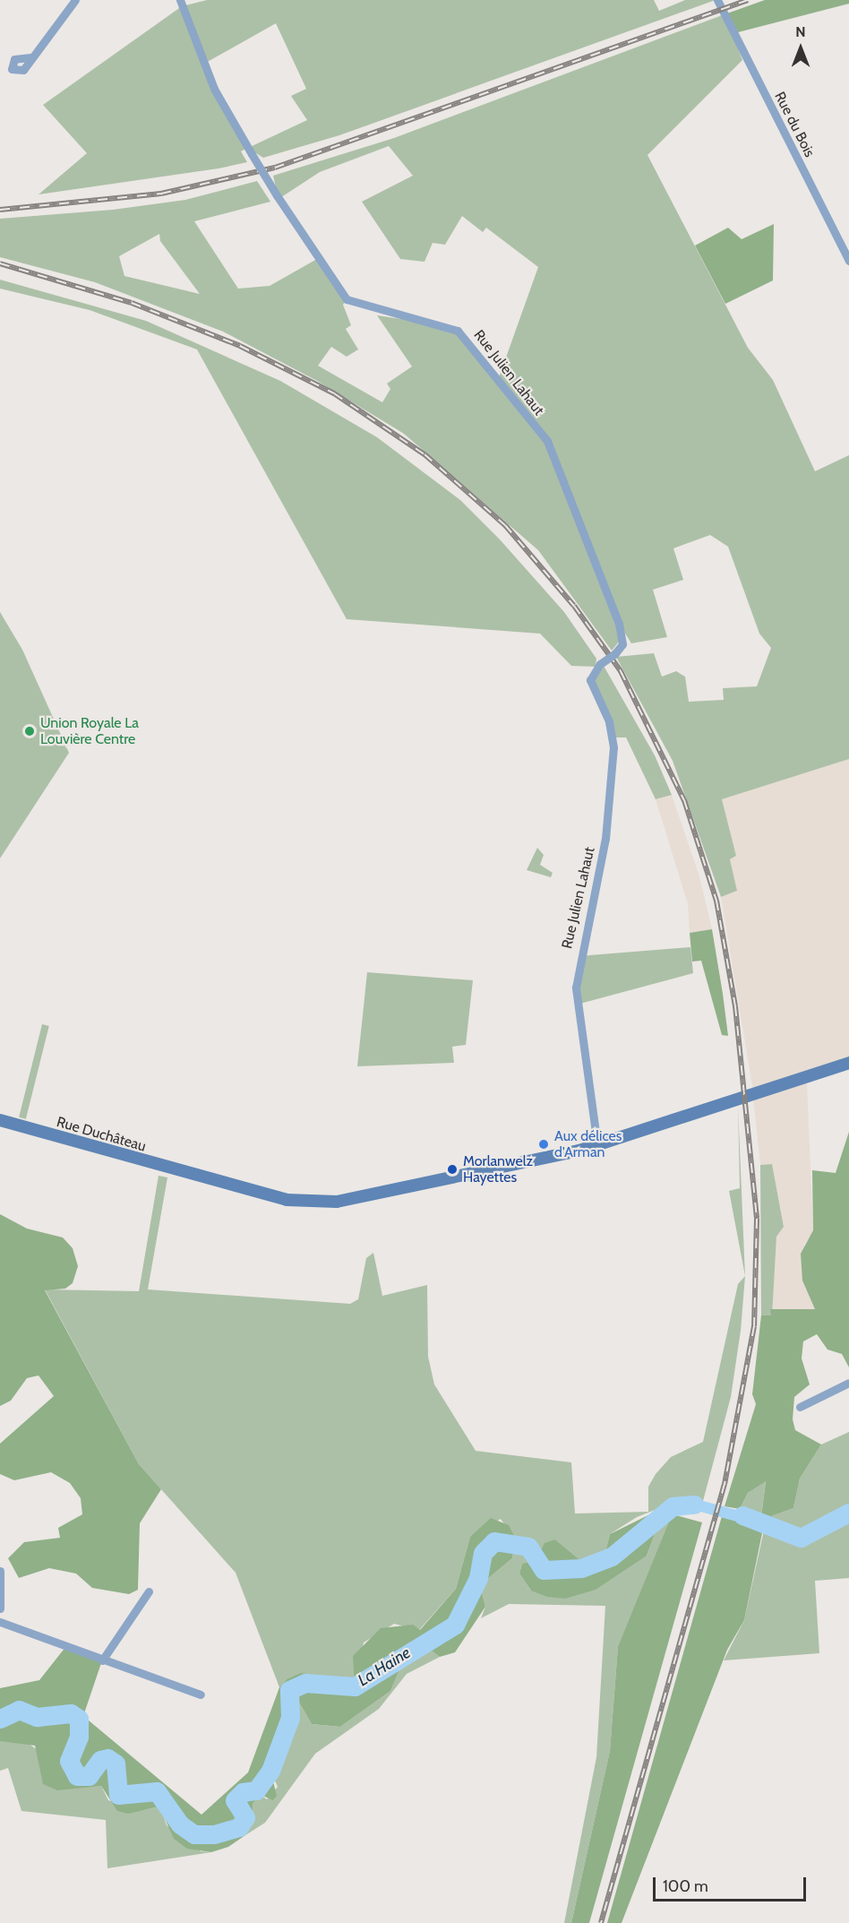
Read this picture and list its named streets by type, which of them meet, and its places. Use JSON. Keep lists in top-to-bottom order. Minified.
{"streets":{"street":["Rue du Bois","Rue Julien Lahaut","Rue Duchâteau"]},"crossings":[["Rue Julien Lahaut","Rue Duchâteau"]],"water":["La Haine"],"places":["Union Royale La Louvière Centre","Aux délices d'Arman","Morlanwelz Hayettes"],"scale_bar":"100 m","north":"top"}
